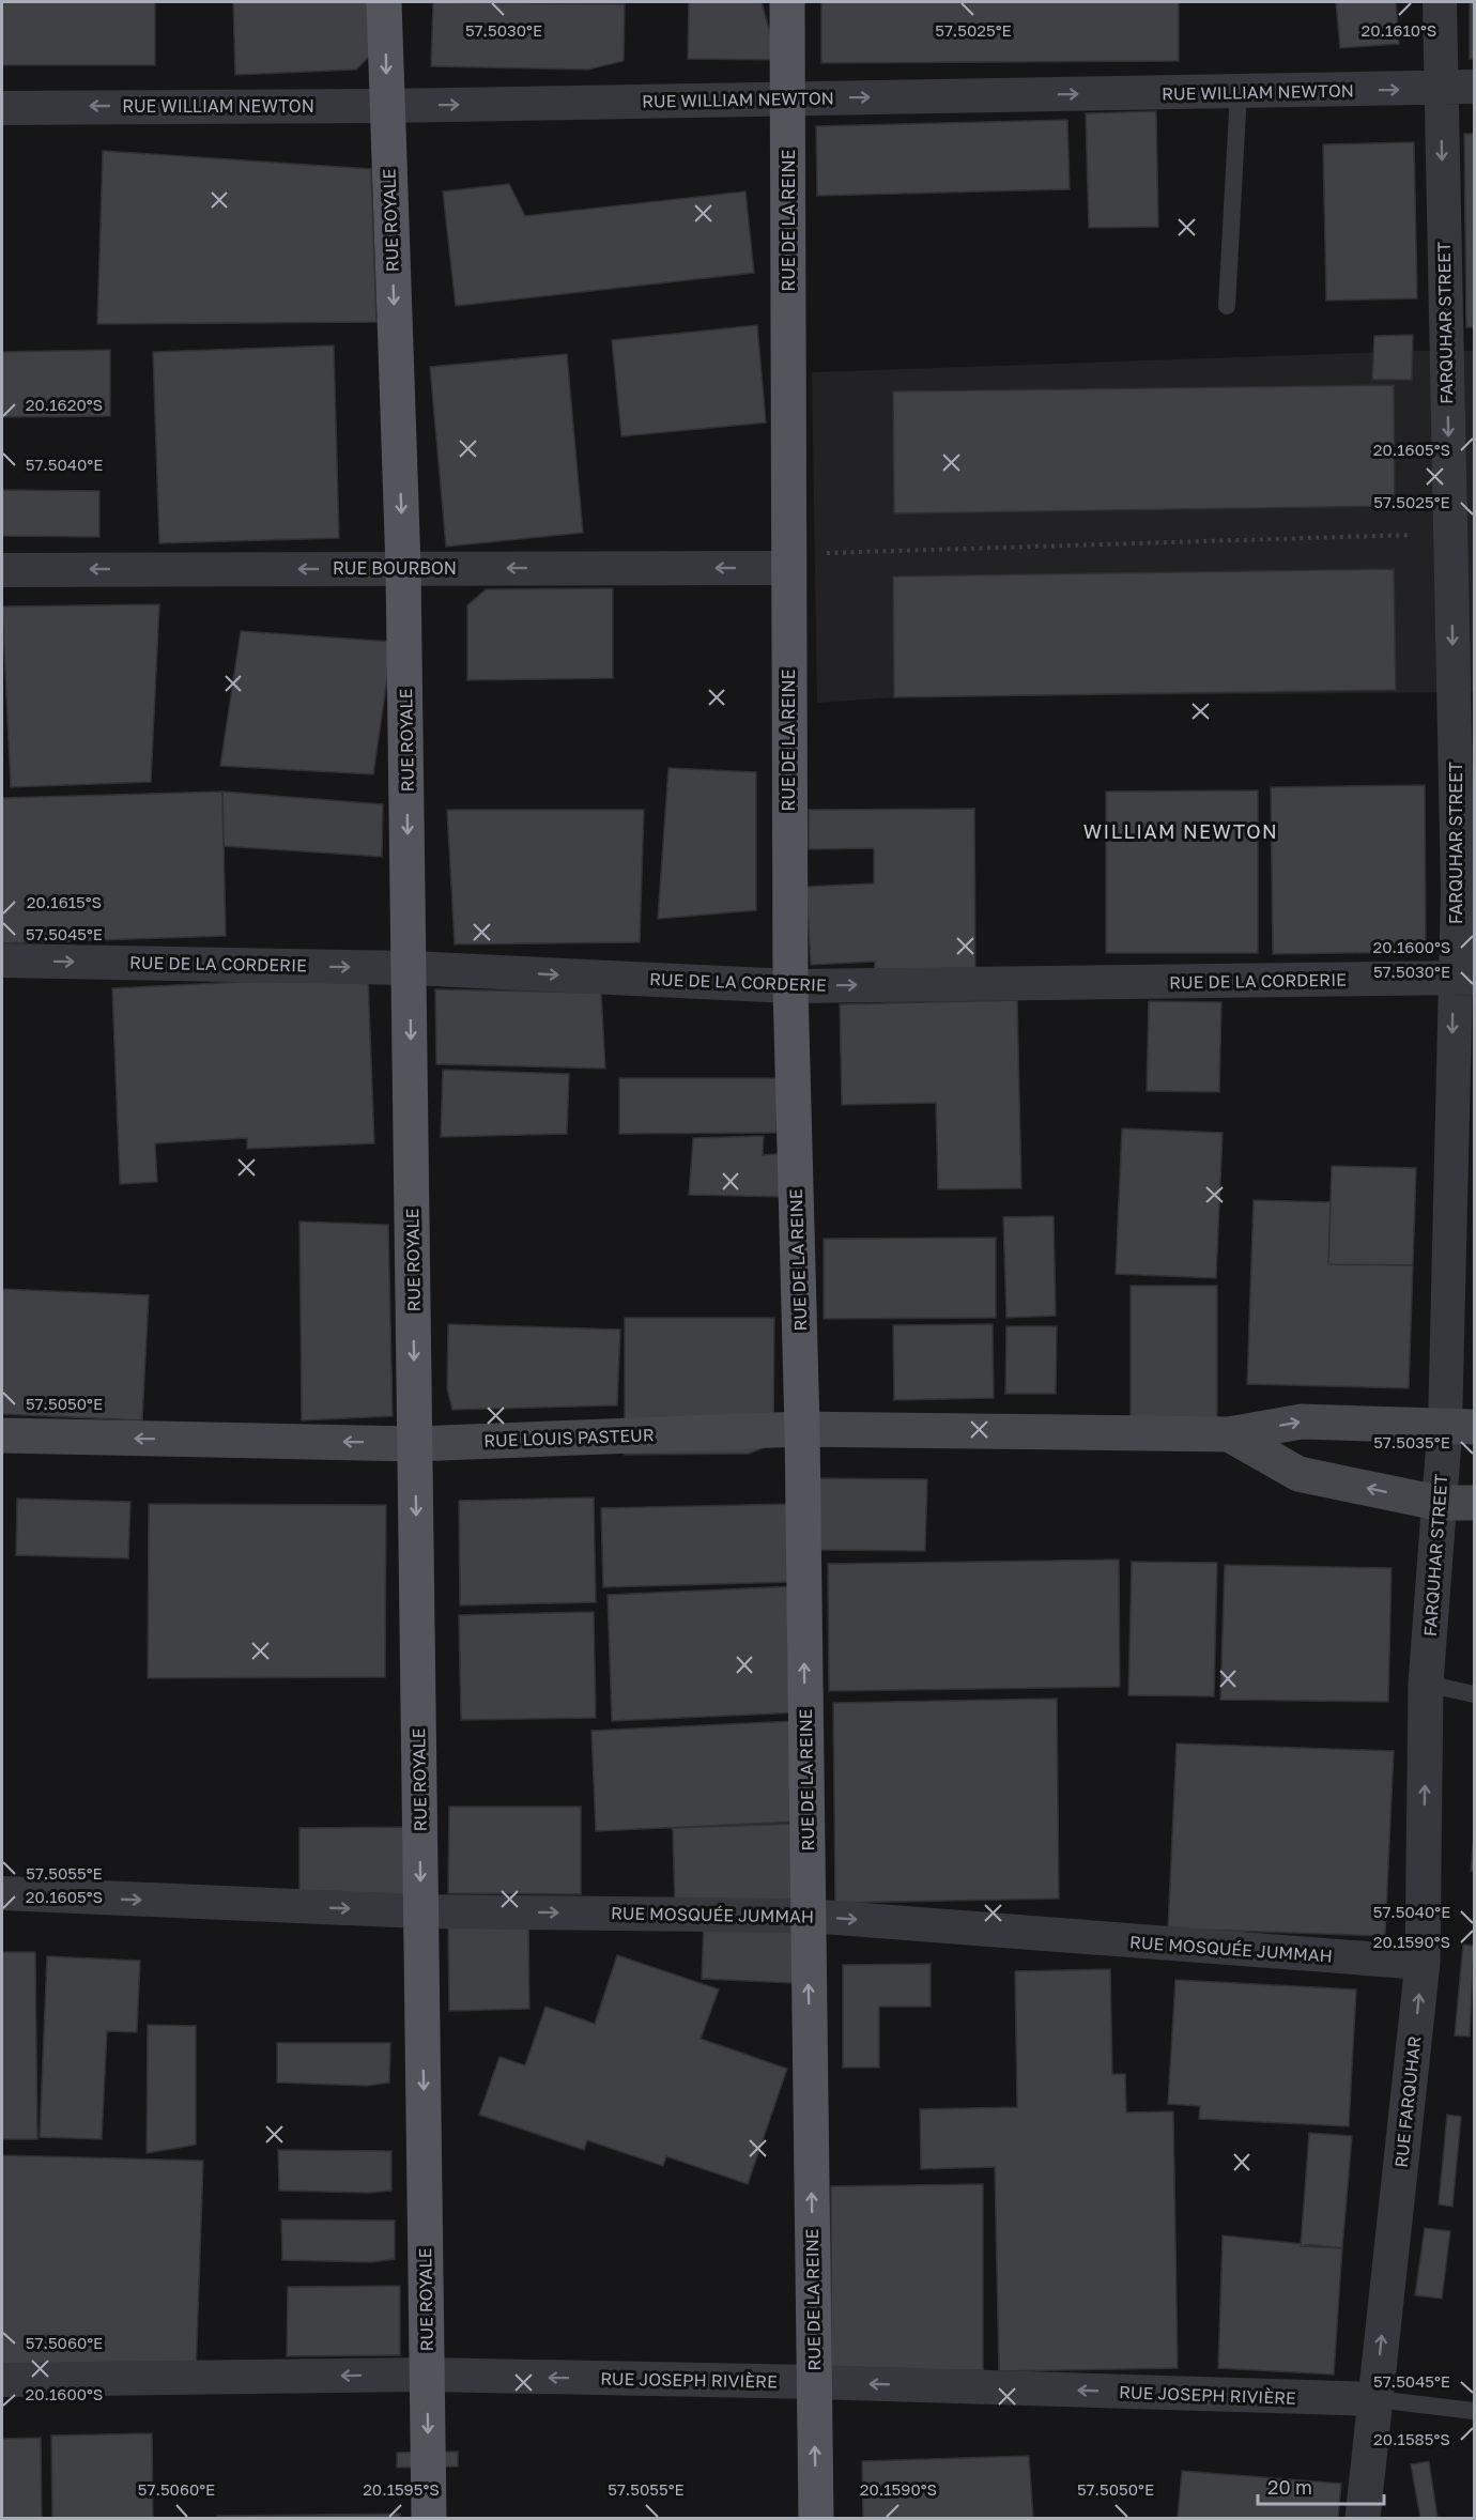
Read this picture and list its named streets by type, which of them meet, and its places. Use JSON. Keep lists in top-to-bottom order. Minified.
{"streets":{"main road":["RUE ROYALE","RUE DE LA REINE","RUE LOUIS PASTEUR"],"street":["RUE WILLIAM NEWTON","FARQUHAR STREET","RUE BOURBON","RUE DE LA CORDERIE","RUE MOSQUÉE JUMMAH","RUE FARQUHAR","RUE JOSEPH RIVIÈRE"]},"crossings":[["RUE WILLIAM NEWTON","RUE ROYALE"],["RUE WILLIAM NEWTON","RUE DE LA REINE"],["RUE WILLIAM NEWTON","FARQUHAR STREET"],["RUE ROYALE","RUE BOURBON"],["RUE ROYALE","RUE DE LA CORDERIE"],["RUE ROYALE","RUE LOUIS PASTEUR"],["RUE ROYALE","RUE MOSQUÉE JUMMAH"],["RUE ROYALE","RUE JOSEPH RIVIÈRE"],["RUE DE LA REINE","RUE BOURBON"],["RUE DE LA REINE","RUE DE LA CORDERIE"],["RUE DE LA REINE","RUE LOUIS PASTEUR"],["RUE DE LA REINE","RUE MOSQUÉE JUMMAH"],["RUE DE LA REINE","RUE JOSEPH RIVIÈRE"],["FARQUHAR STREET","RUE DE LA CORDERIE"],["FARQUHAR STREET","RUE LOUIS PASTEUR"],["FARQUHAR STREET","RUE FARQUHAR"],["RUE MOSQUÉE JUMMAH","RUE FARQUHAR"],["RUE FARQUHAR","RUE JOSEPH RIVIÈRE"]],"one_way":["RUE ROYALE","RUE DE LA REINE","FARQUHAR STREET","RUE BOURBON","RUE DE LA CORDERIE","RUE MOSQUÉE JUMMAH","RUE FARQUHAR","RUE JOSEPH RIVIÈRE"],"districts":["WILLIAM NEWTON"],"scale_bar":"20 m","coordinates":["57.5030°E","57.5025°E","20.1610°S","20.1620°S","20.1605°S","57.5040°E","20.1615°S","57.5045°E","20.1600°S","57.5050°E","57.5035°E","57.5055°E","20.1590°S","57.5060°E","20.1585°S","20.1595°S"]}
